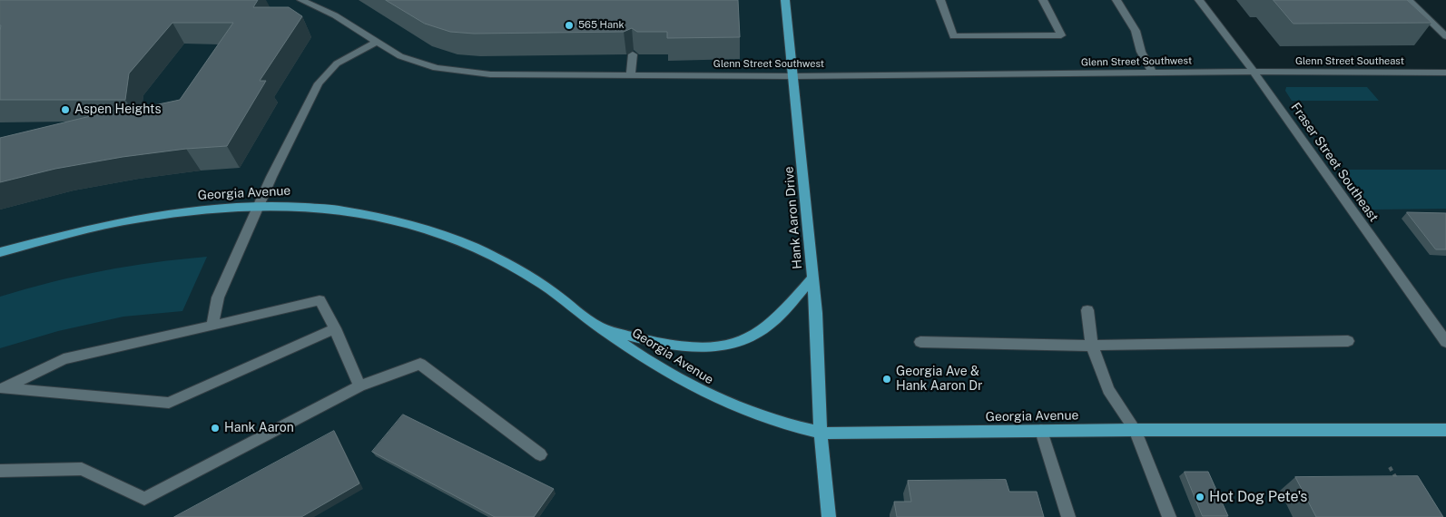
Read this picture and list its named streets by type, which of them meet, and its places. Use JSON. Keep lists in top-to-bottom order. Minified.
{"streets":{"main road":["Georgia Avenue","Hank Aaron Drive"],"street":["Glenn Street Southwest","Glenn Street Southeast","Fraser Street Southeast"]},"crossings":[["Glenn Street Southwest","Glenn Street Southeast"],["Glenn Street Southwest","Fraser Street Southeast"],["Glenn Street Southwest","Hank Aaron Drive"],["Glenn Street Southeast","Fraser Street Southeast"],["Georgia Avenue","Hank Aaron Drive"]],"places":["565 Hank","Aspen Heights","Georgia Ave & Hank Aaron Dr","Hank Aaron","Hot Dog Pete's"]}
